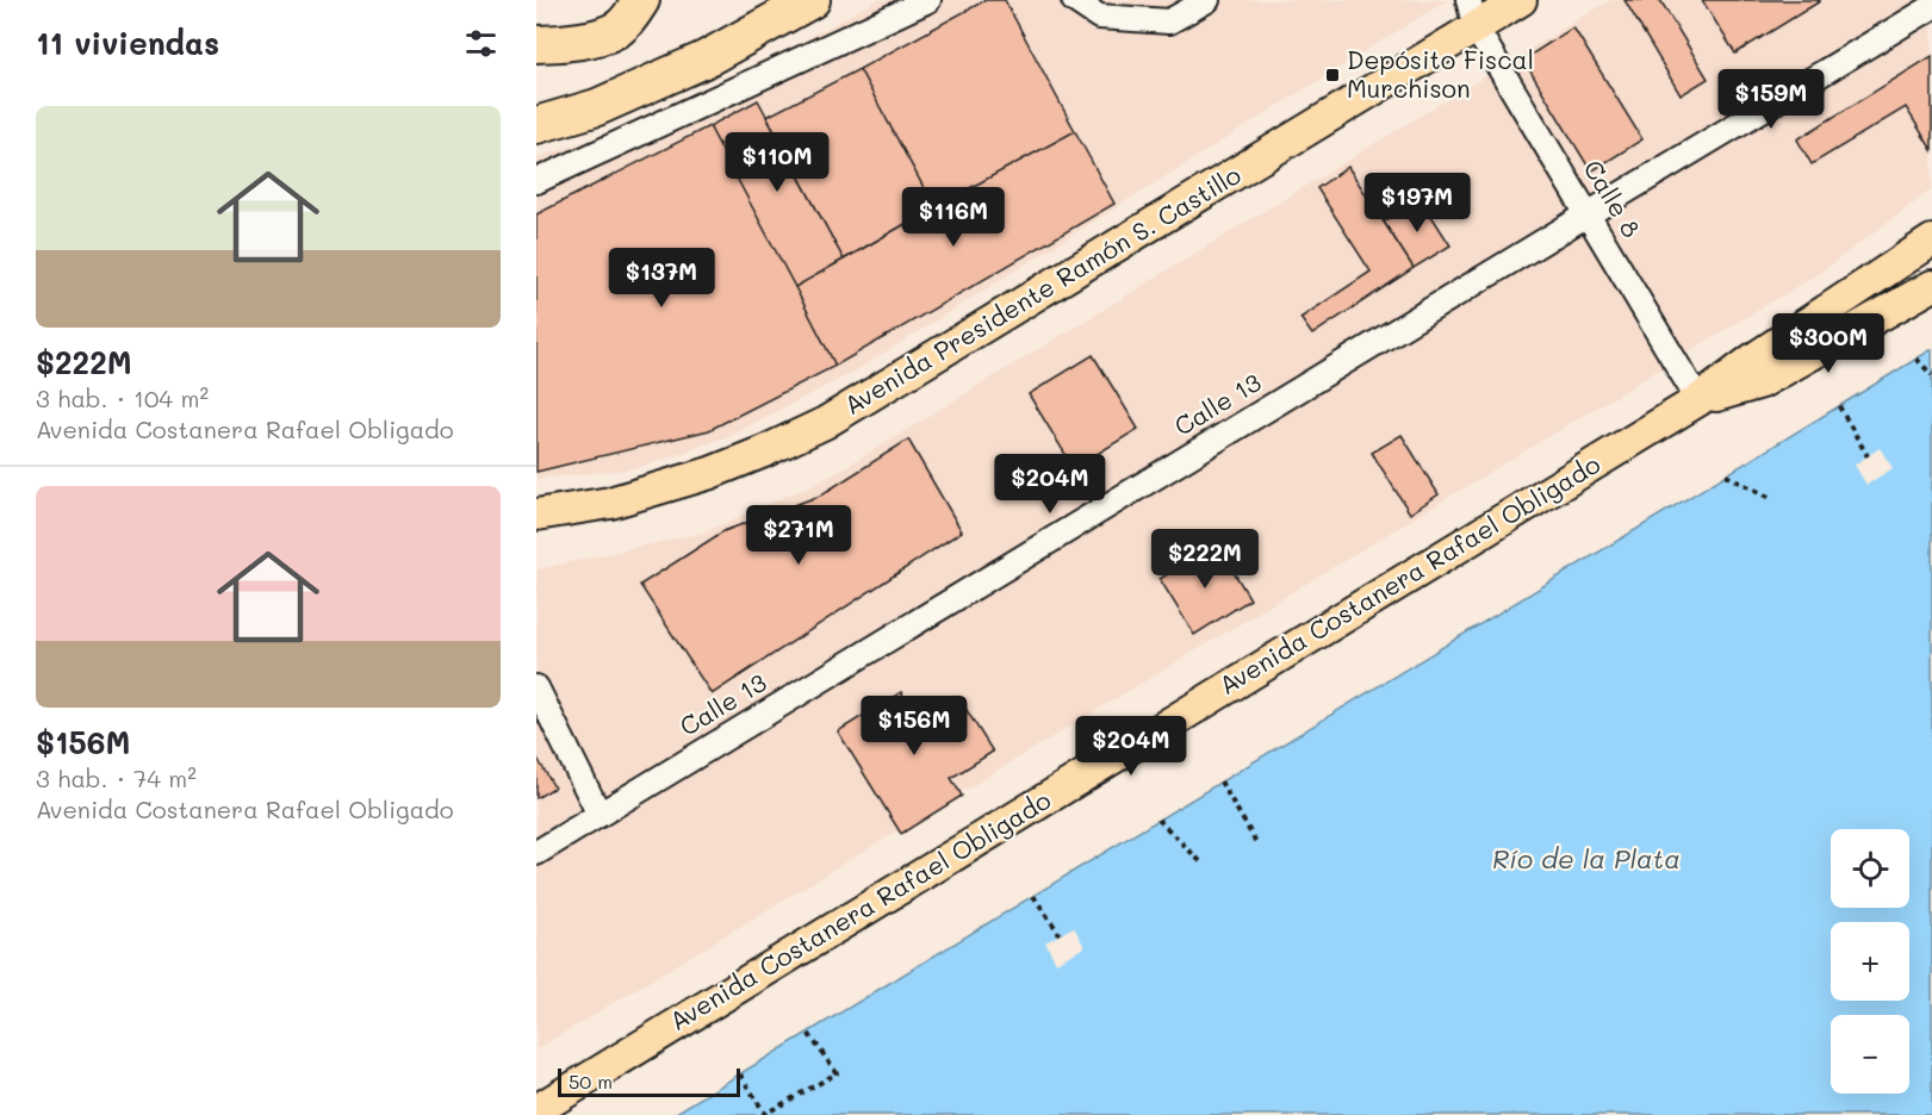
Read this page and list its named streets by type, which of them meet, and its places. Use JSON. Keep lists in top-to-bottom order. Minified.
{"streets":{"main road":["Avenida Presidente Ramón S. Castillo","Avenida Costanera Rafael Obligado"],"street":["Calle 8","Calle 13"]},"crossings":[["Calle 8","Avenida Presidente Ramón S. Castillo"],["Calle 8","Calle 13"],["Calle 8","Avenida Costanera Rafael Obligado"]],"water":["Río de la Plata"],"places":{"transit":["Depósito Fiscal Murchison"]},"scale_bar":"50 m","page":{"heading":"11 viviendas","price":["$159M","$110M","$197M","$116M","$137M","$300M","$204M","$271M","$222M","$156M","$204M"],"list":[{"name":"$222M","note":"3 hab. · 104 m² · Avenida Costanera Rafael Obligado"},{"name":"$156M","note":"3 hab. · 74 m² · Avenida Costanera Rafael Obligado"}],"map_buttons":["+","−"],"scale":"50 m"}}
